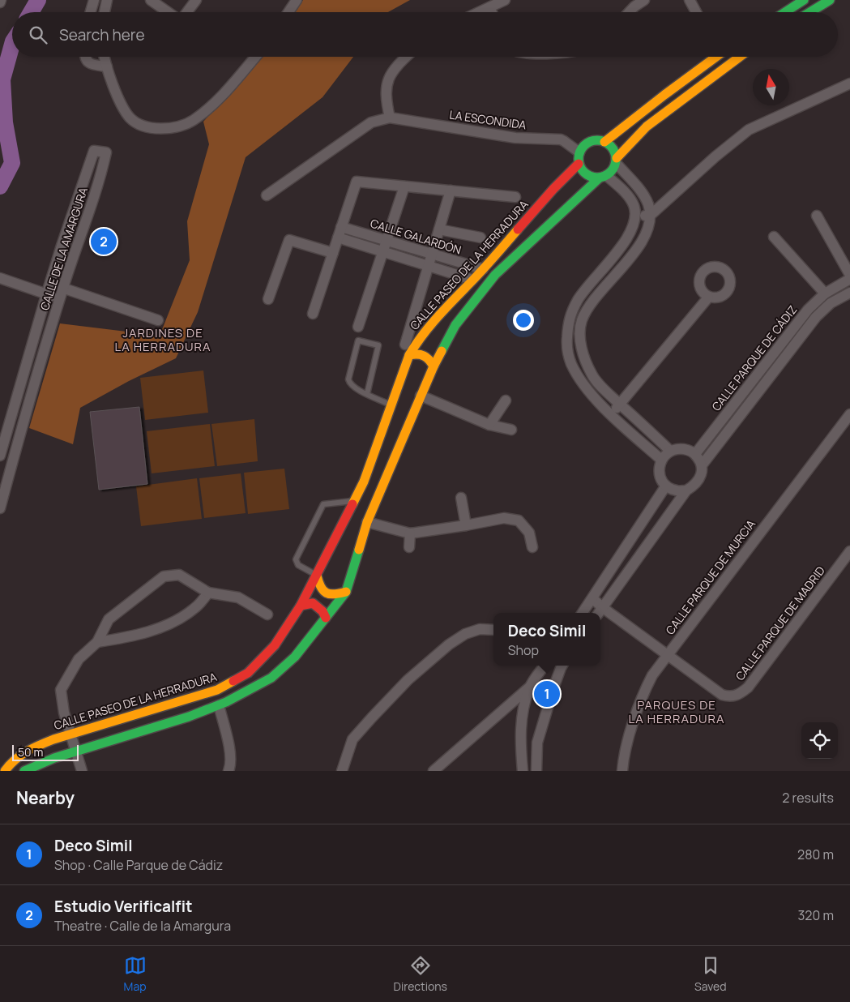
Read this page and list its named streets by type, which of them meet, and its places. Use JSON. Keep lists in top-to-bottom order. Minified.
{"streets":{"main road":["CALLE PASEO DE LA HERRADURA"],"street":["LA ESCONDIDA","CALLE GALARDÓN","CALLE DE LA AMARGURA","CALLE PARQUE DE CÁDIZ","CALLE PARQUE DE MURCIA","CALLE PARQUE DE MADRID"]},"crossings":[["LA ESCONDIDA","CALLE PASEO DE LA HERRADURA"],["CALLE GALARDÓN","CALLE PASEO DE LA HERRADURA"],["CALLE PARQUE DE MURCIA","CALLE PARQUE DE MADRID"]],"districts":["JARDINES DE LA HERRADURA","PARQUES DE LA HERRADURA"],"scale_bar":"50 m","north":"top","page":{"search":"Search here","pins":["2","1"],"popup":["Deco Simil","Shop"],"scale":"50 m","heading":["Nearby","2 results"],"list":[{"mark":"1","name":"Deco Simil","note":"Shop · Calle Parque de Cádiz","value":"280 m"},{"mark":"2","name":"Estudio Verificalfit","note":"Theatre · Calle de la Amargura","value":"320 m"}],"nav":["Map","Directions","Saved"]}}
